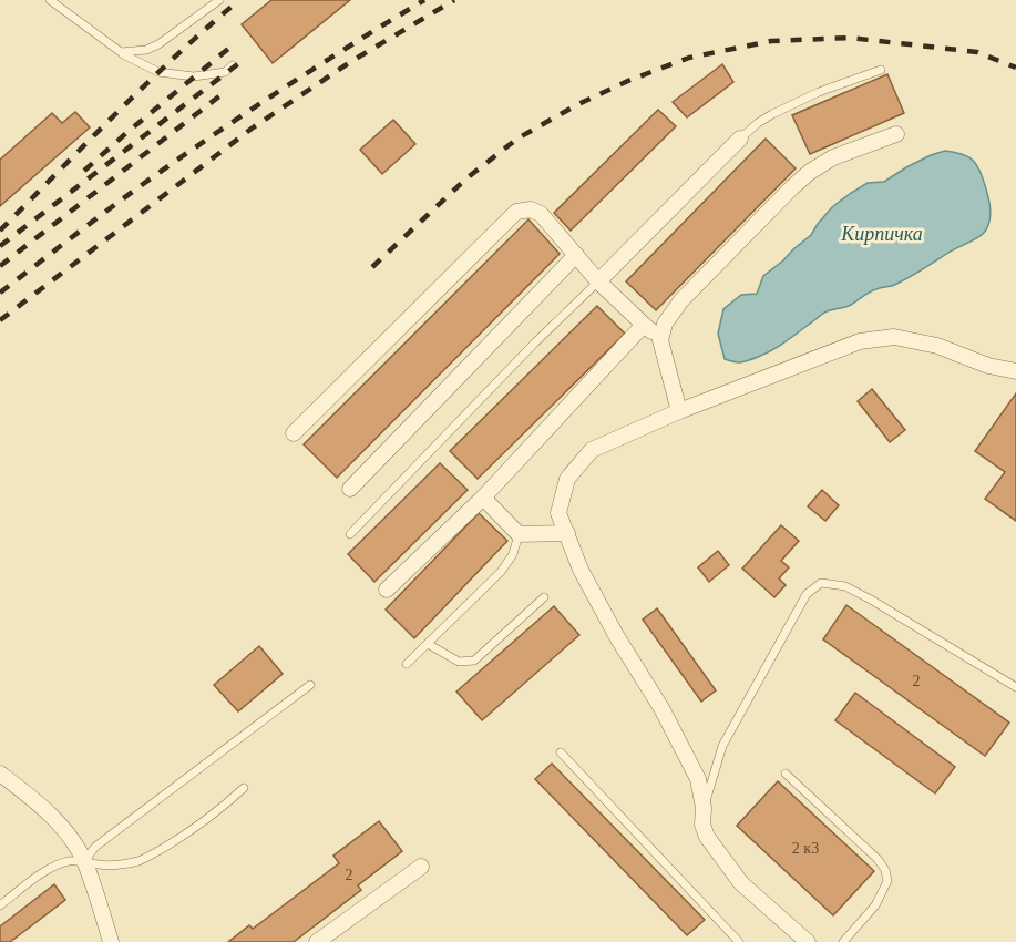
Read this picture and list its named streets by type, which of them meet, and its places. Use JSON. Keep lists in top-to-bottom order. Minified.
{"water":["Кирпичка"],"house_numbers":["2","2 к3","2"]}
